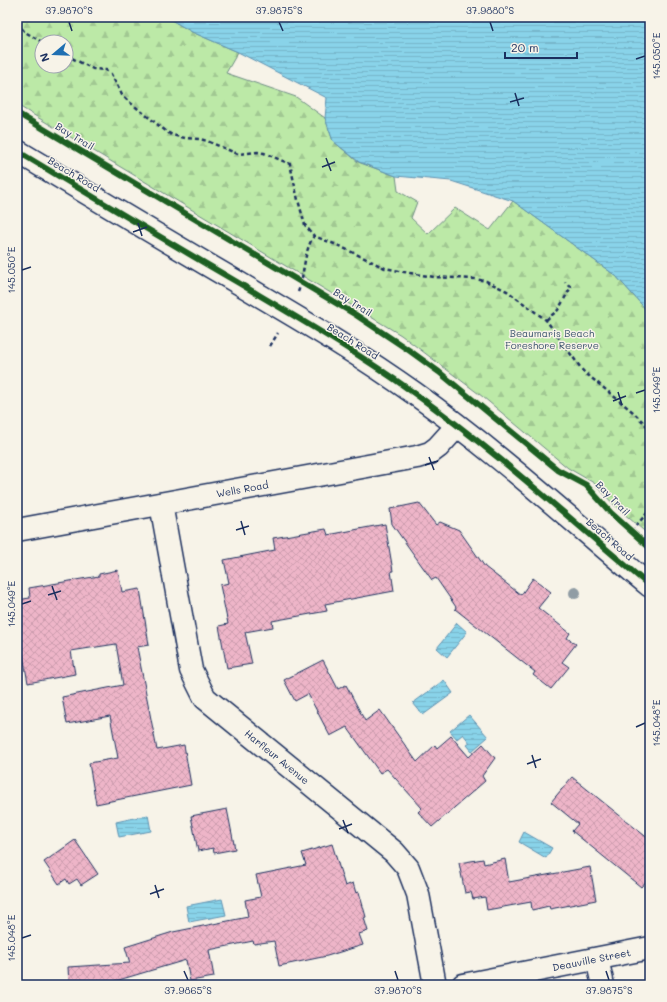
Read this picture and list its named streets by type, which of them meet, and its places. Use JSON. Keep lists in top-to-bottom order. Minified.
{"streets":{"street":["Beach Road","Wells Road","Harfleur Avenue","Deauville Street"],"cycle path":["Bay Trail"]},"crossings":[["Beach Road","Wells Road"],["Wells Road","Harfleur Avenue"]],"parks":["Beaumaris Beach Foreshore Reserve"],"scale_bar":"20 m","north":"left","coordinates":["37.9870°S","37.9875°S","37.9880°S","145.050°E","145.049°E","145.048°E","37.9865°S"]}
